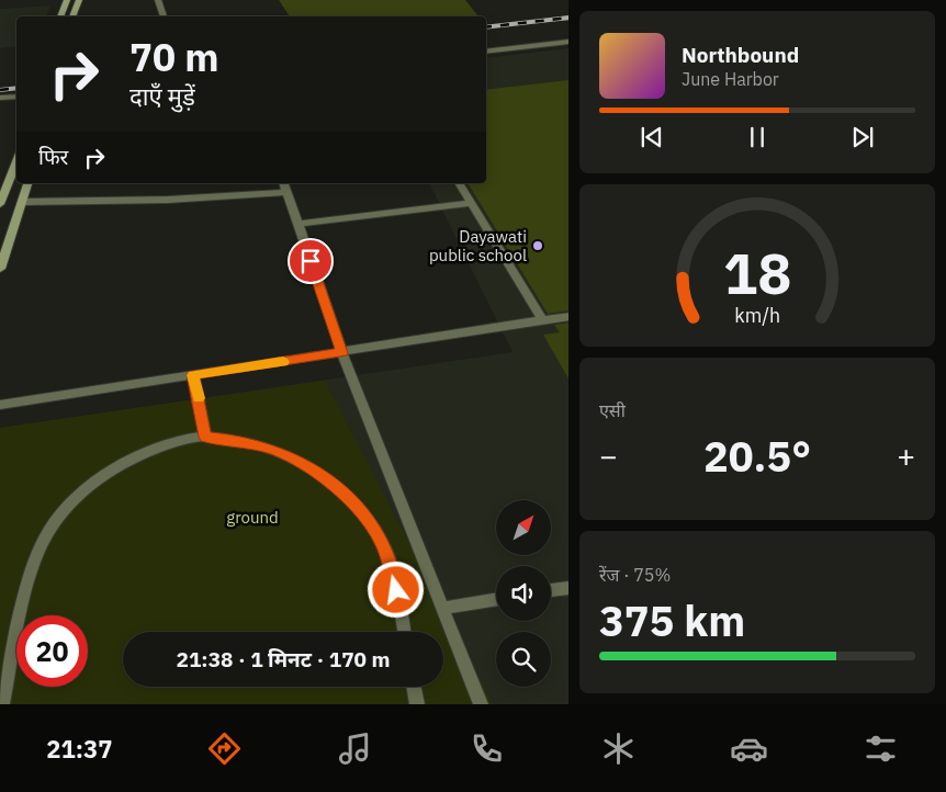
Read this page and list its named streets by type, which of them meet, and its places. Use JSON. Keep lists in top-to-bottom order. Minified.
{"parks":["ground"],"places":["Dayawati public school"],"north":"top right","page":{"turn":["70 m","दाएँ मुड़ें"],"song":["Northbound","June Harbor"],"then":"फिर","tile":["एसी",["रेंज · 75%","375 km"]],"heat":["−","20.5°","+"],"limit":"20","trip":"21:38 · 1 मिनट · 170 m","tabs":"21:37","gauge":["18","km/h"]}}
